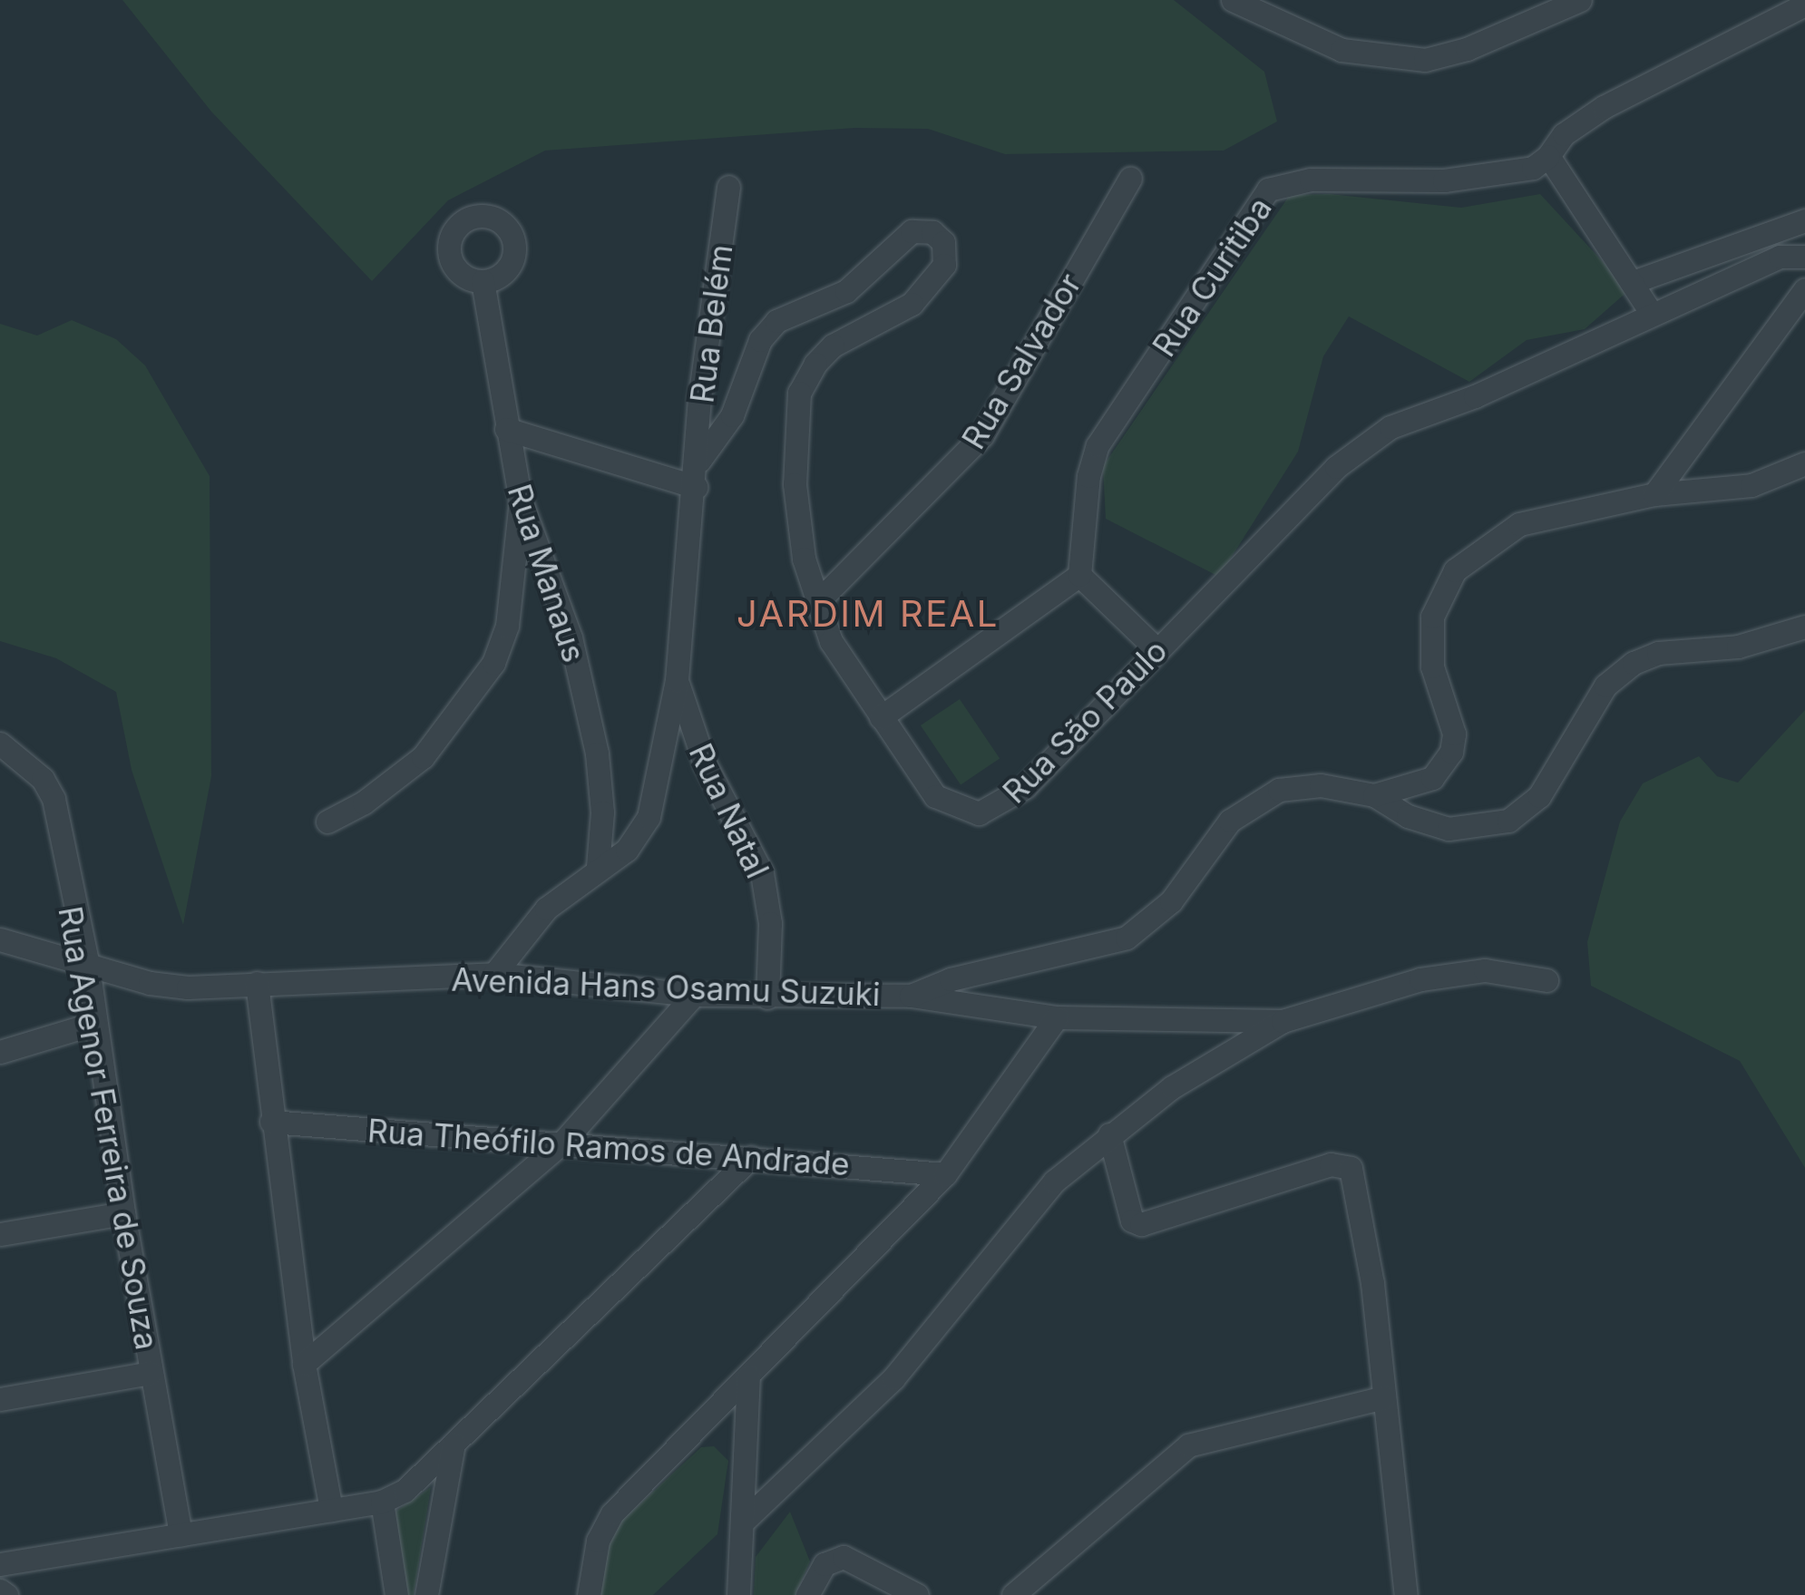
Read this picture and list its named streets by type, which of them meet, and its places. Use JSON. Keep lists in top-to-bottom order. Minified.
{"streets":{"street":["Rua Curitiba","Rua Belém","Rua Salvador","Rua Manaus","Rua São Paulo","Rua Natal","Avenida Hans Osamu Suzuki","Rua Agenor Ferreira de Souza","Rua Theófilo Ramos de Andrade"]},"crossings":[["Rua Belém","Rua São Paulo"],["Rua Salvador","Rua São Paulo"],["Rua Manaus","Rua São Paulo"],["Rua São Paulo","Rua Natal"],["Rua São Paulo","Avenida Hans Osamu Suzuki"],["Rua Natal","Avenida Hans Osamu Suzuki"],["Avenida Hans Osamu Suzuki","Rua Agenor Ferreira de Souza"]],"districts":["JARDIM REAL"]}
